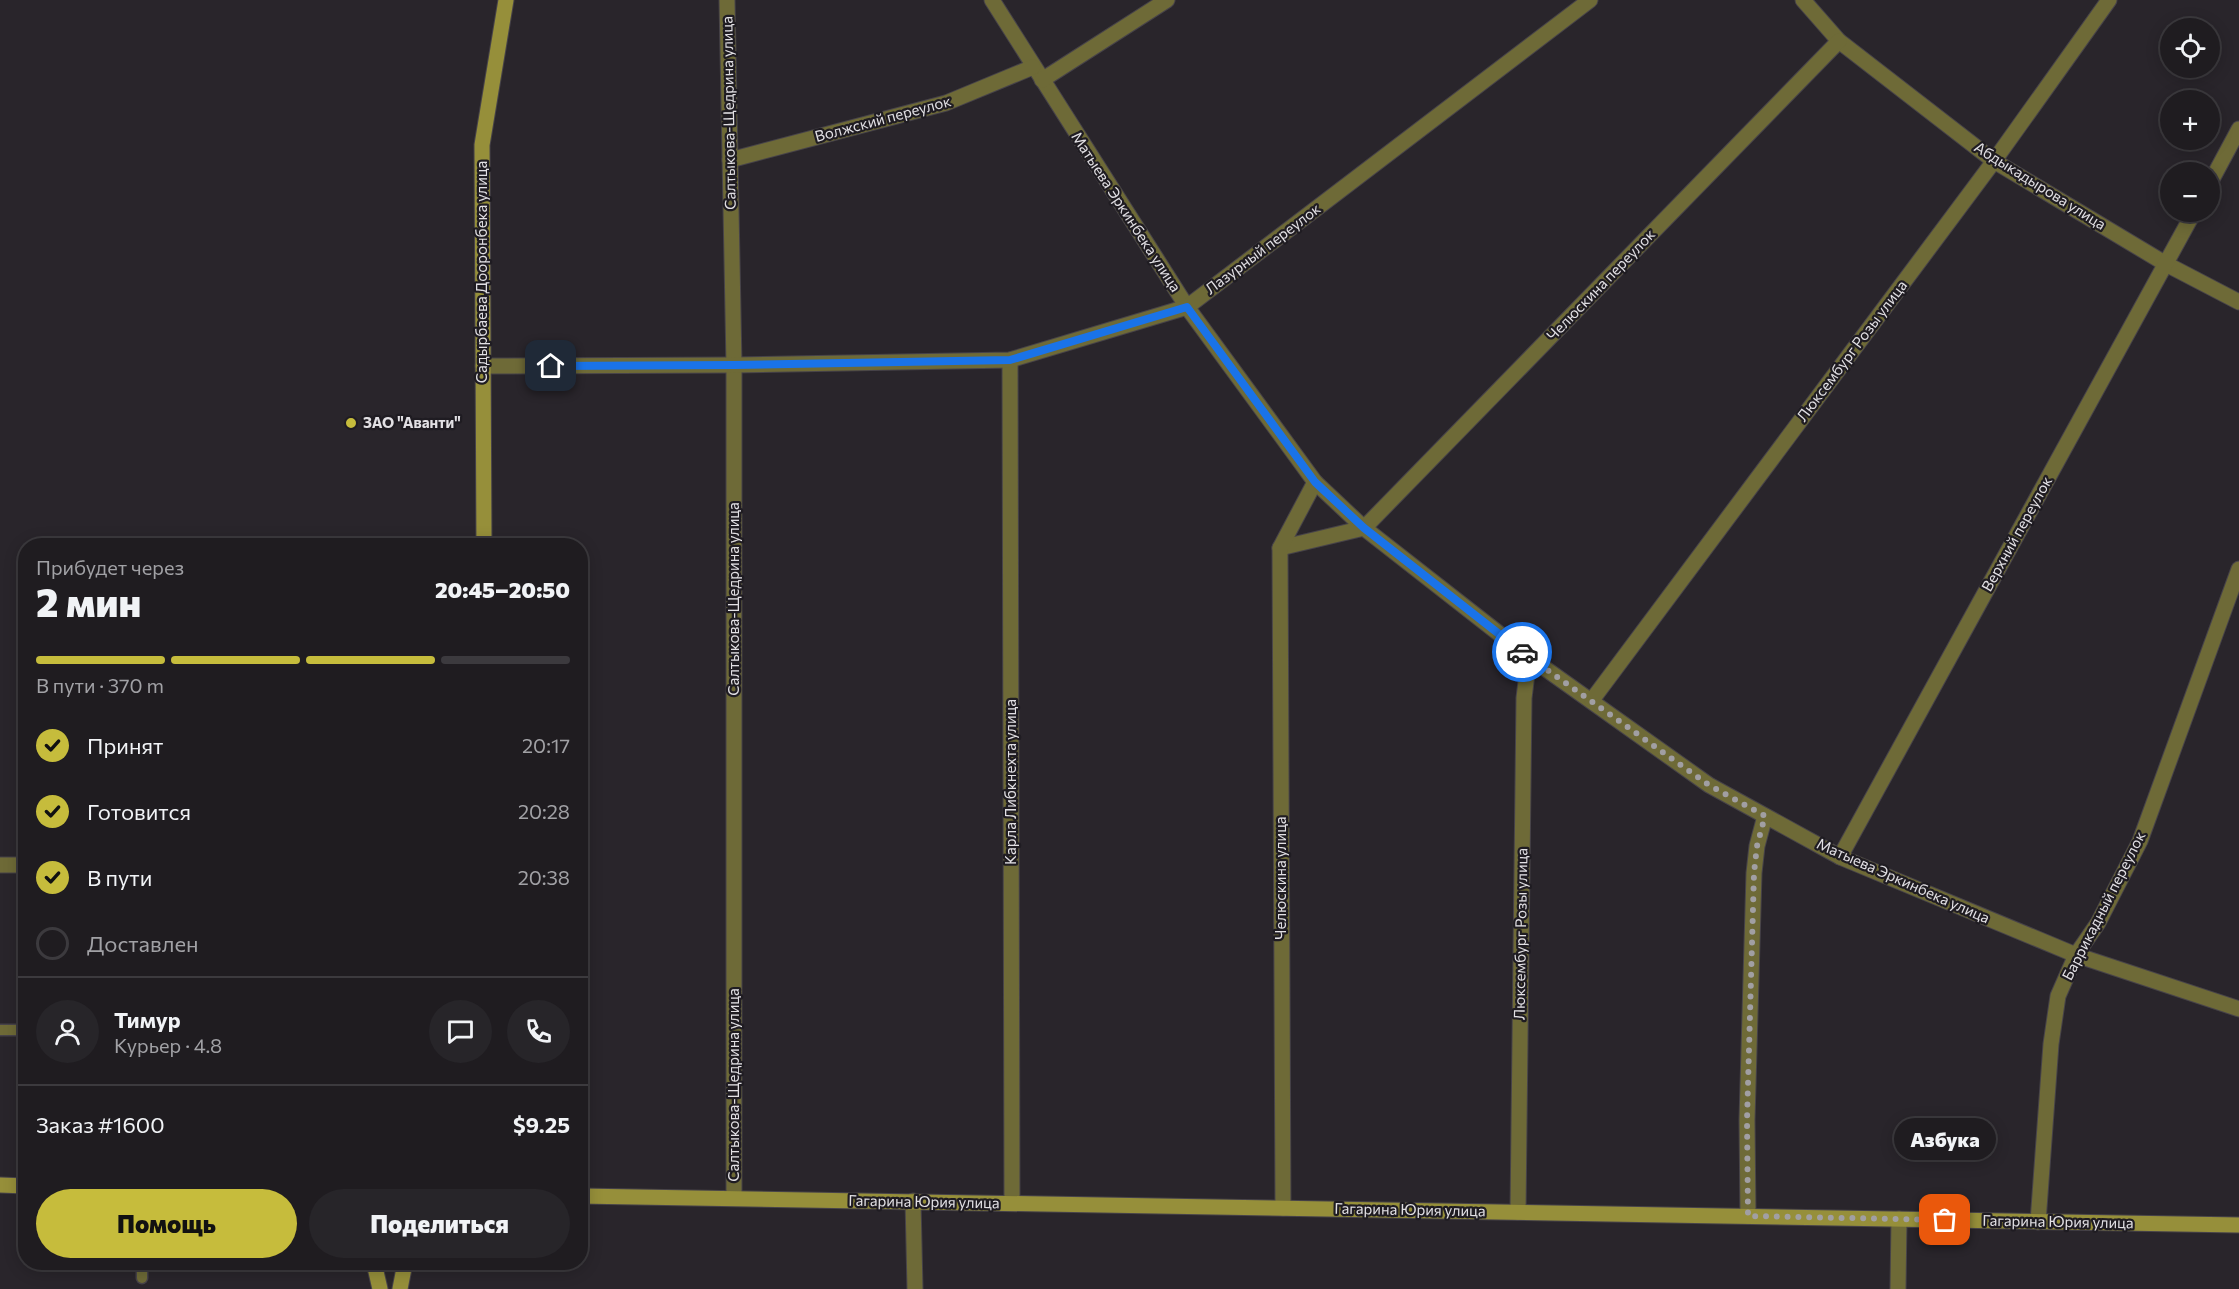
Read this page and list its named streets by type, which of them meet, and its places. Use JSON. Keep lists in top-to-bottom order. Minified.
{"streets":{"main road":["Садырбаева Дооронбека улица","Гагарина Юрия улица"],"street":["Салтыкова-Щедрина улица","Волжский переулок","Абдыкадырова улица","Матыева Эркинбека улица","Лазурный переулок","Челюскина переулок","Люксембург Розы улица","Верхний переулок","Карла Либкнехта улица","Челюскина улица","Баррикадный переулок"]},"crossings":[["Салтыкова-Щедрина улица","Волжский переулок"],["Салтыкова-Щедрина улица","Лазурный переулок"],["Салтыкова-Щедрина улица","Гагарина Юрия улица"],["Волжский переулок","Матыева Эркинбека улица"],["Абдыкадырова улица","Челюскина переулок"],["Абдыкадырова улица","Люксембург Розы улица"],["Абдыкадырова улица","Верхний переулок"],["Матыева Эркинбека улица","Лазурный переулок"],["Матыева Эркинбека улица","Челюскина переулок"],["Матыева Эркинбека улица","Люксембург Розы улица"],["Матыева Эркинбека улица","Верхний переулок"],["Матыева Эркинбека улица","Челюскина улица"],["Матыева Эркинбека улица","Баррикадный переулок"],["Лазурный переулок","Садырбаева Дооронбека улица"],["Лазурный переулок","Карла Либкнехта улица"],["Люксембург Розы улица","Гагарина Юрия улица"],["Карла Либкнехта улица","Гагарина Юрия улица"],["Челюскина улица","Гагарина Юрия улица"],["Баррикадный переулок","Гагарина Юрия улица"]],"places":["ЗАО \"Аванти\"","Азбука"],"page":{"map_buttons":["+","−"],"heading":["2 мин","Прибудет через","20:45–20:50"],"panel":["Тимур","Курьер · 4.8","Заказ #1600","$9.25"],"bar":"В пути · 370 m","list":[["Принят","20:17"],["Готовится","20:28"],["В пути","20:38"],"Доставлен"],"bubble":"Азбука","buttons":["Помощь","Поделиться"]}}
